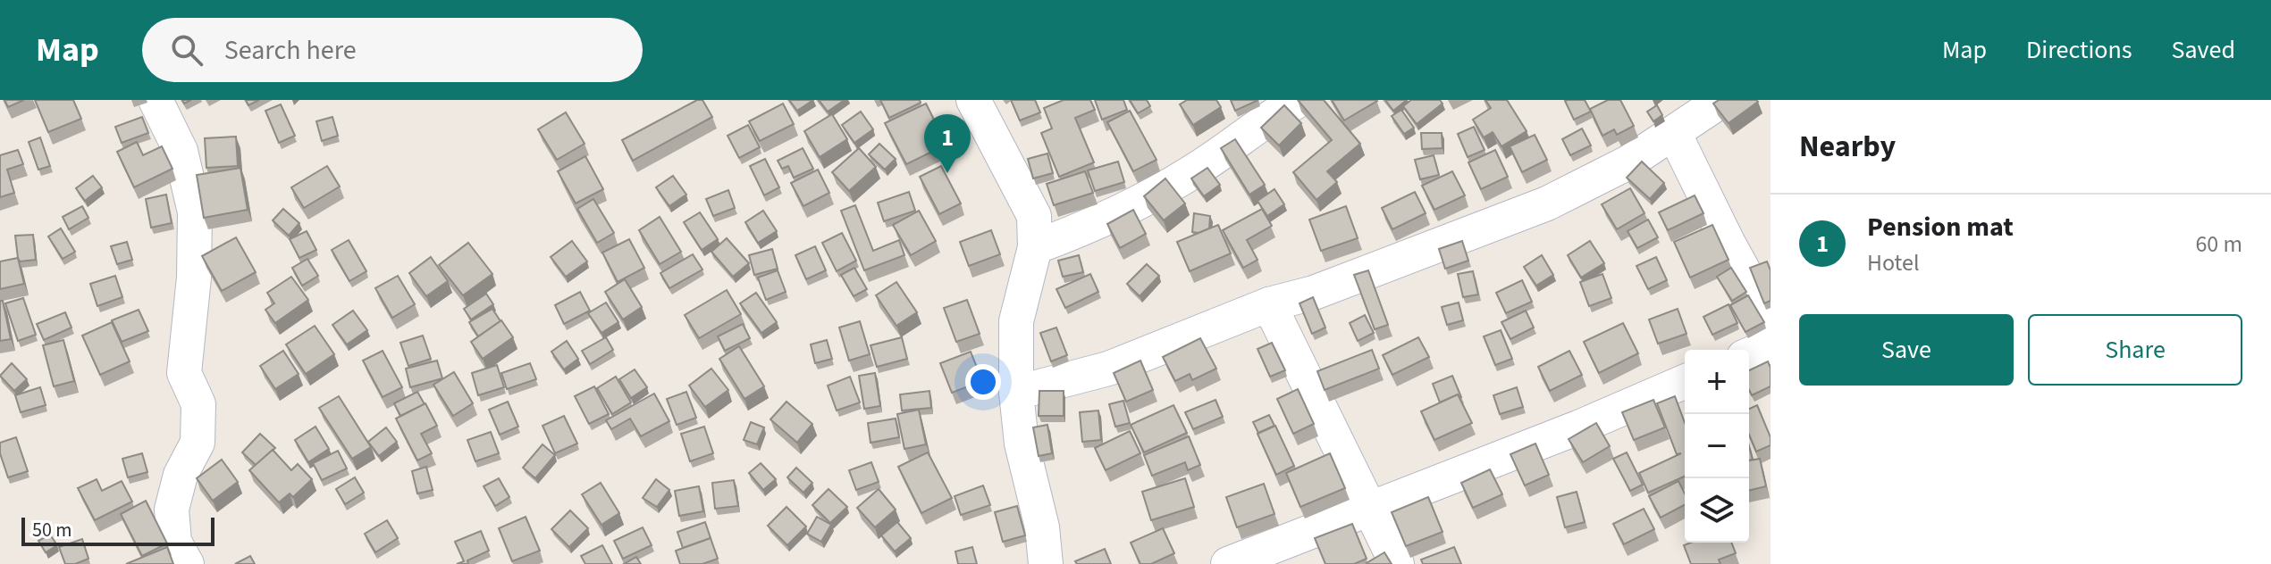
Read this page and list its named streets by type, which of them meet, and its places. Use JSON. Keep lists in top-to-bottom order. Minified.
{"scale_bar":"50 m","page":{"header":"Map","search":"Search here","nav":["Map","Directions","Saved"],"heading":"Nearby","pins":"1","list":[{"mark":"1","name":"Pension mat","note":"Hotel","value":"60 m"}],"buttons":["Save","Share"],"map_buttons":["+","−"],"scale":"50 m"}}
